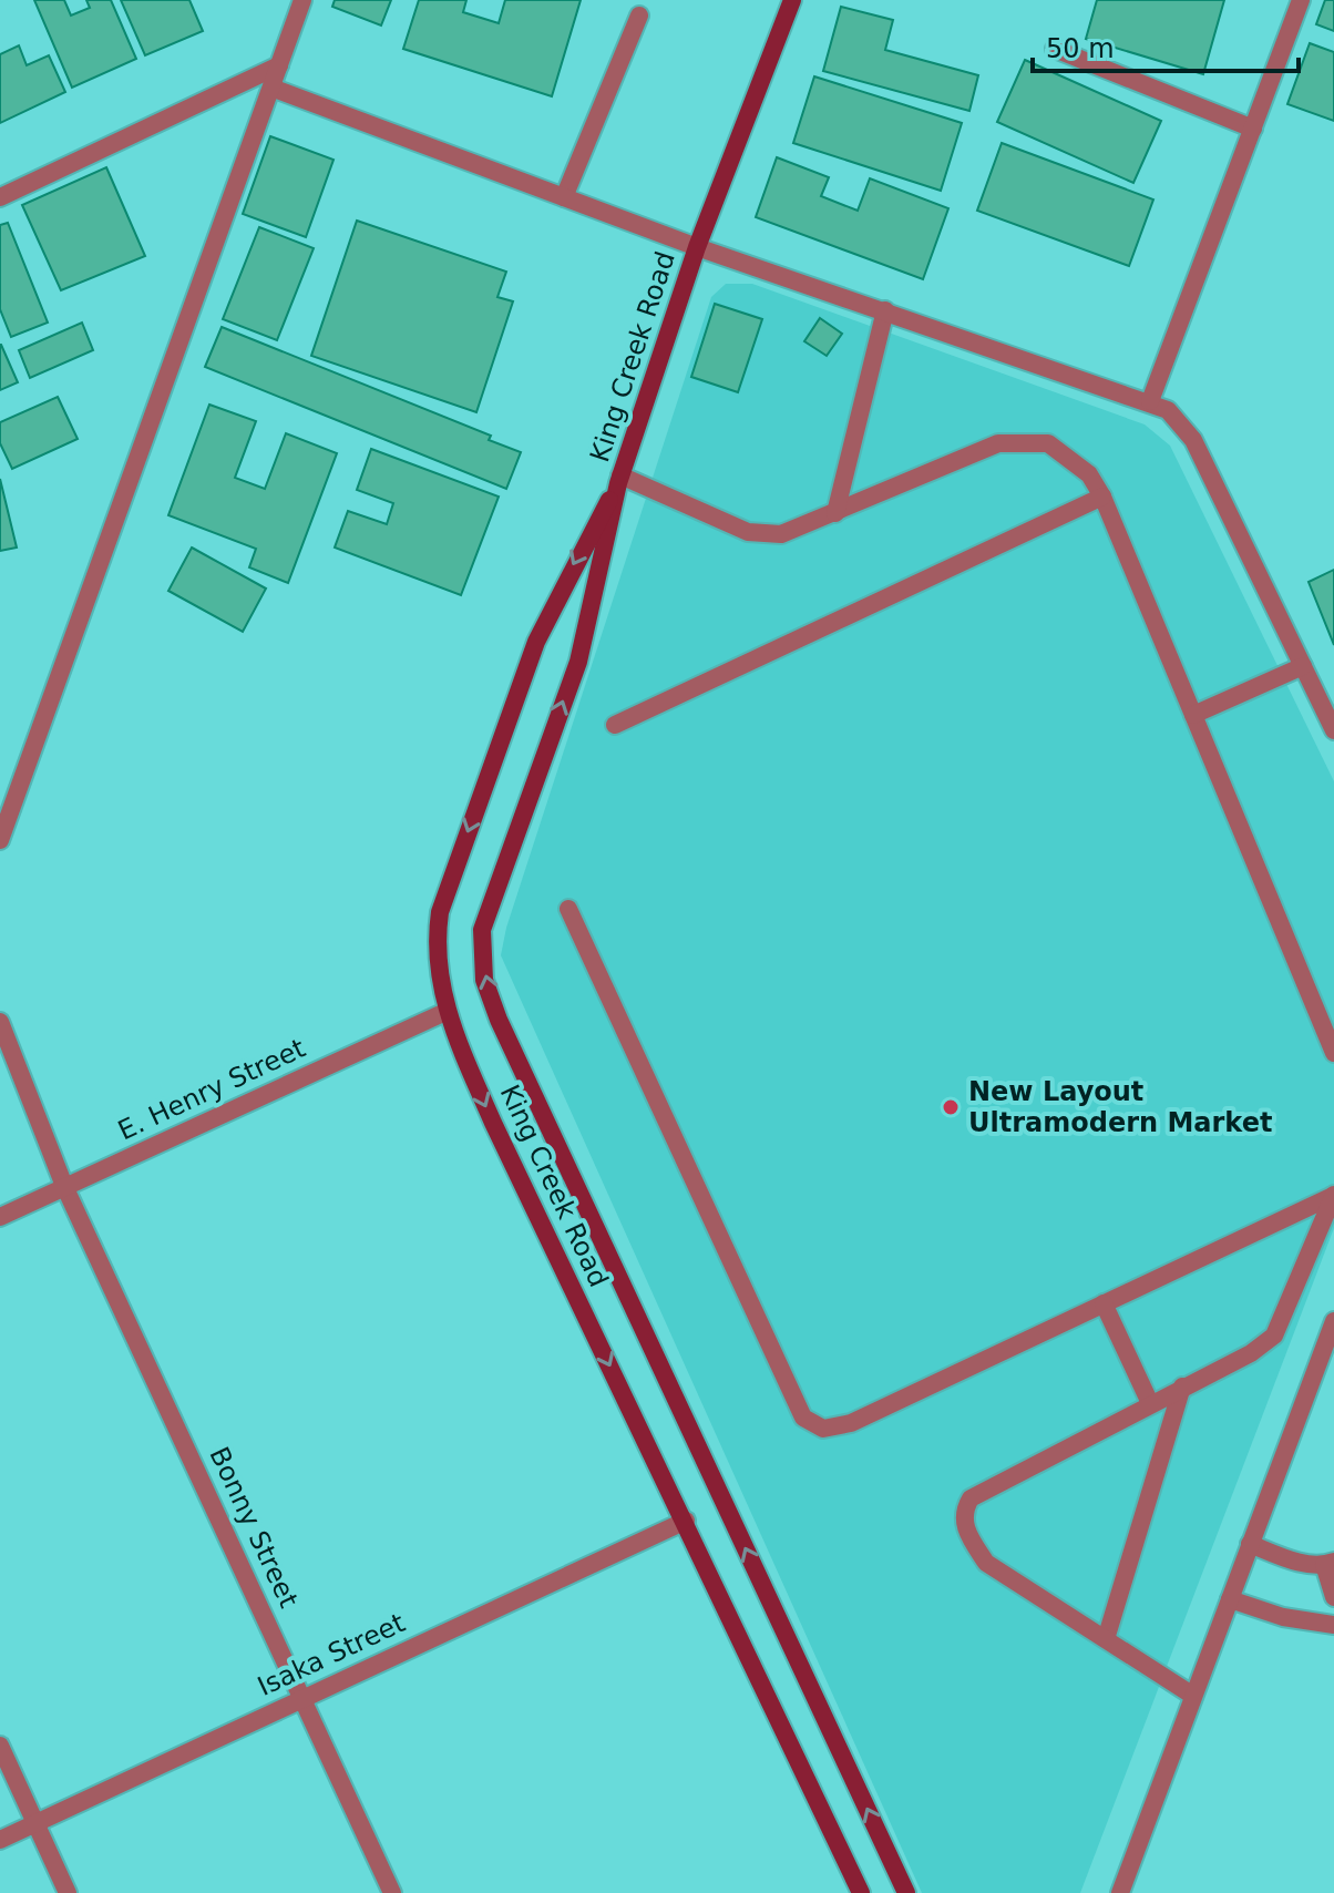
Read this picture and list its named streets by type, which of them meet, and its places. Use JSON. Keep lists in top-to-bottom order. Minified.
{"streets":{"street":["King Creek Road","E. Henry Street","Bonny Street","Isaka Street"]},"crossings":[["King Creek Road","E. Henry Street"],["King Creek Road","Isaka Street"],["E. Henry Street","Bonny Street"],["Bonny Street","Isaka Street"]],"places":["New Layout Ultramodern Market"],"scale_bar":"50 m"}
